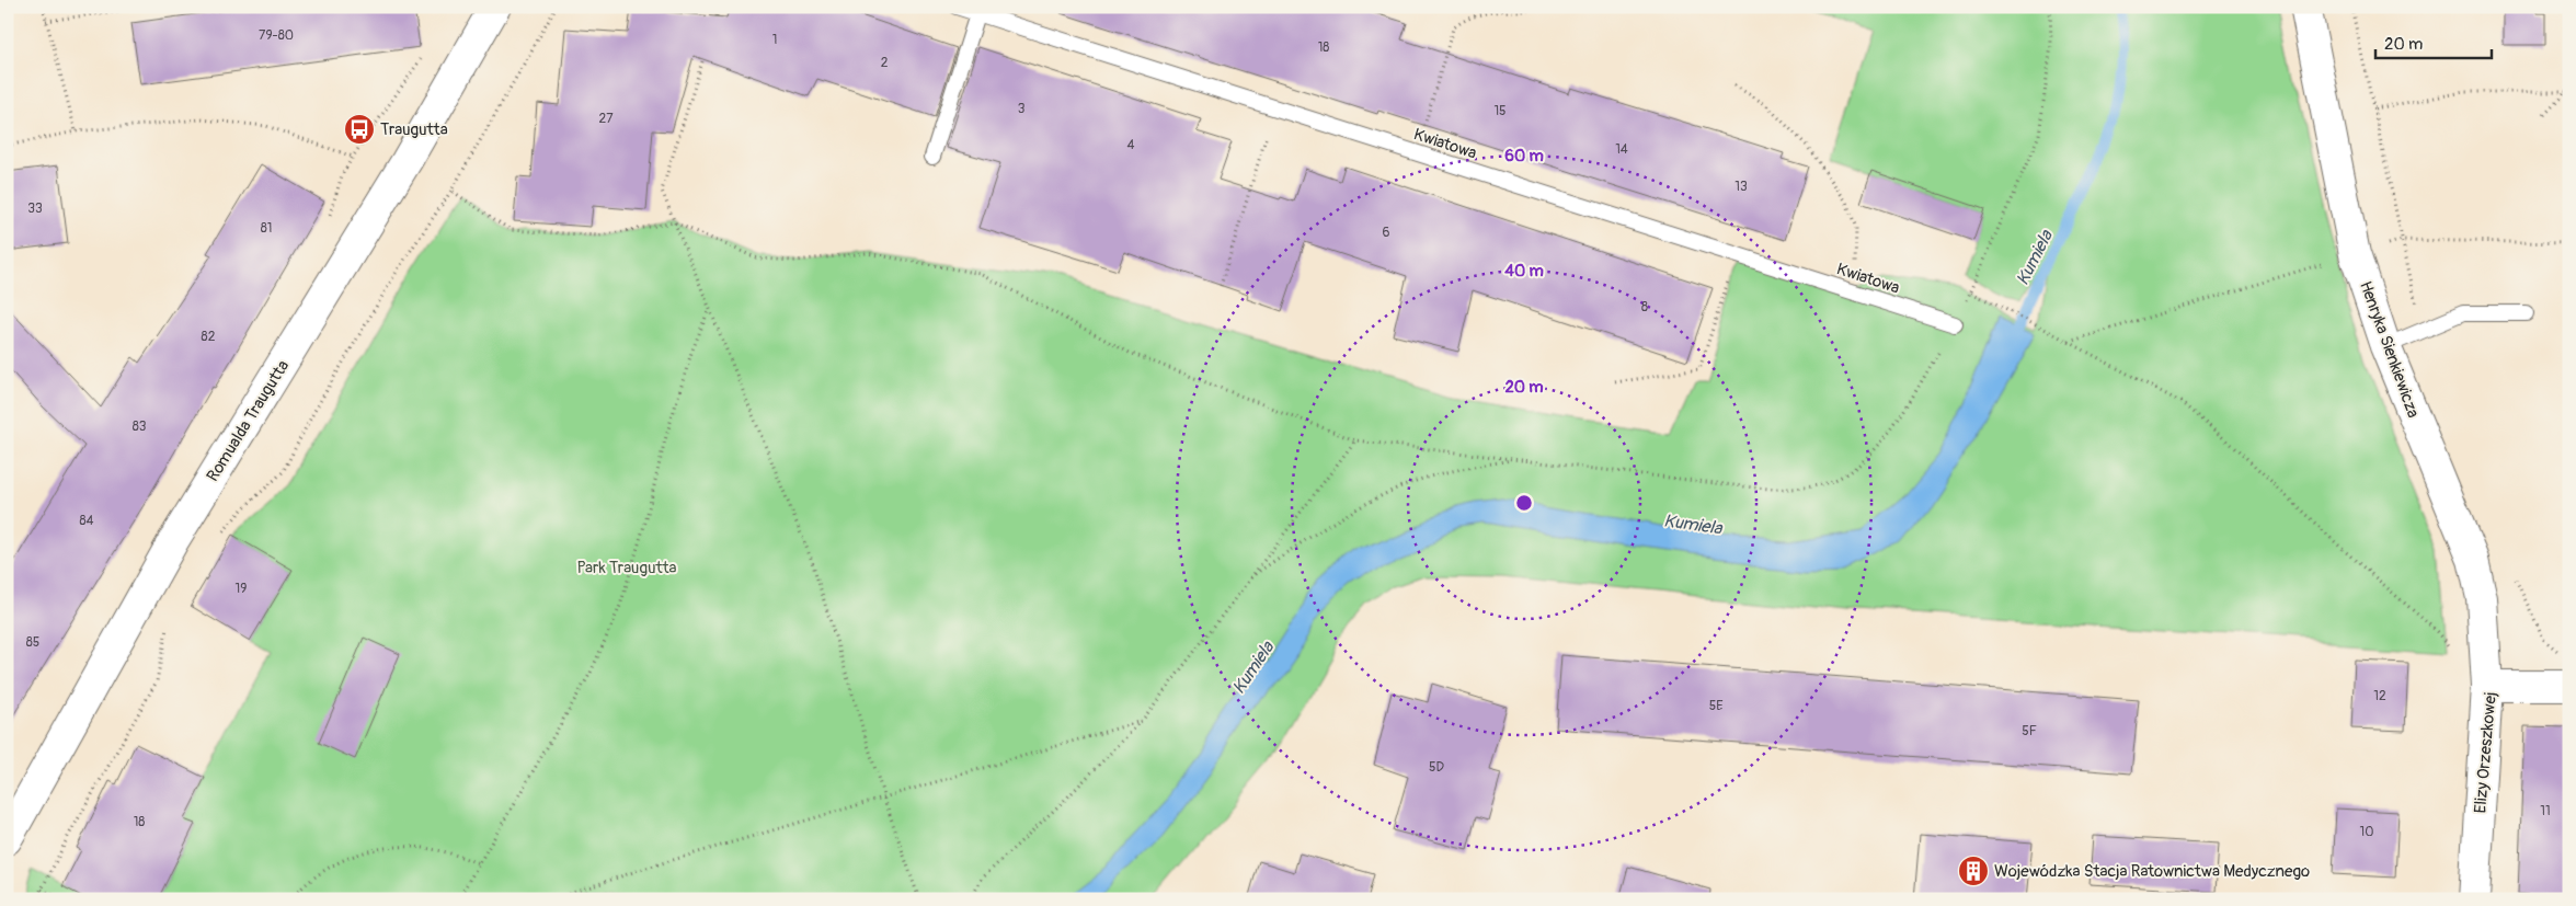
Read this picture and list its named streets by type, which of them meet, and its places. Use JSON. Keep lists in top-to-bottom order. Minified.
{"streets":{"street":["Henryka Sienkiewicza","Romualda Traugutta","Elizy Orzeszkowej"],"lane":["Kwiatowa"]},"crossings":[["Henryka Sienkiewicza","Elizy Orzeszkowej"]],"water":["Kumiela"],"parks":["Park Traugutta"],"places":{"bus stop":["Traugutta"],"building":["Wojewódzka Stacja Ratownictwa Medycznego"]},"house_numbers":["79-80","1","18","2","3","15","27","4","14","13","33","81","6","8","82","83","84","19","85","12","5E","5F","5D","11","18","10"],"scale_bar":"20 m","rings":["60 m","40 m","20 m"]}
